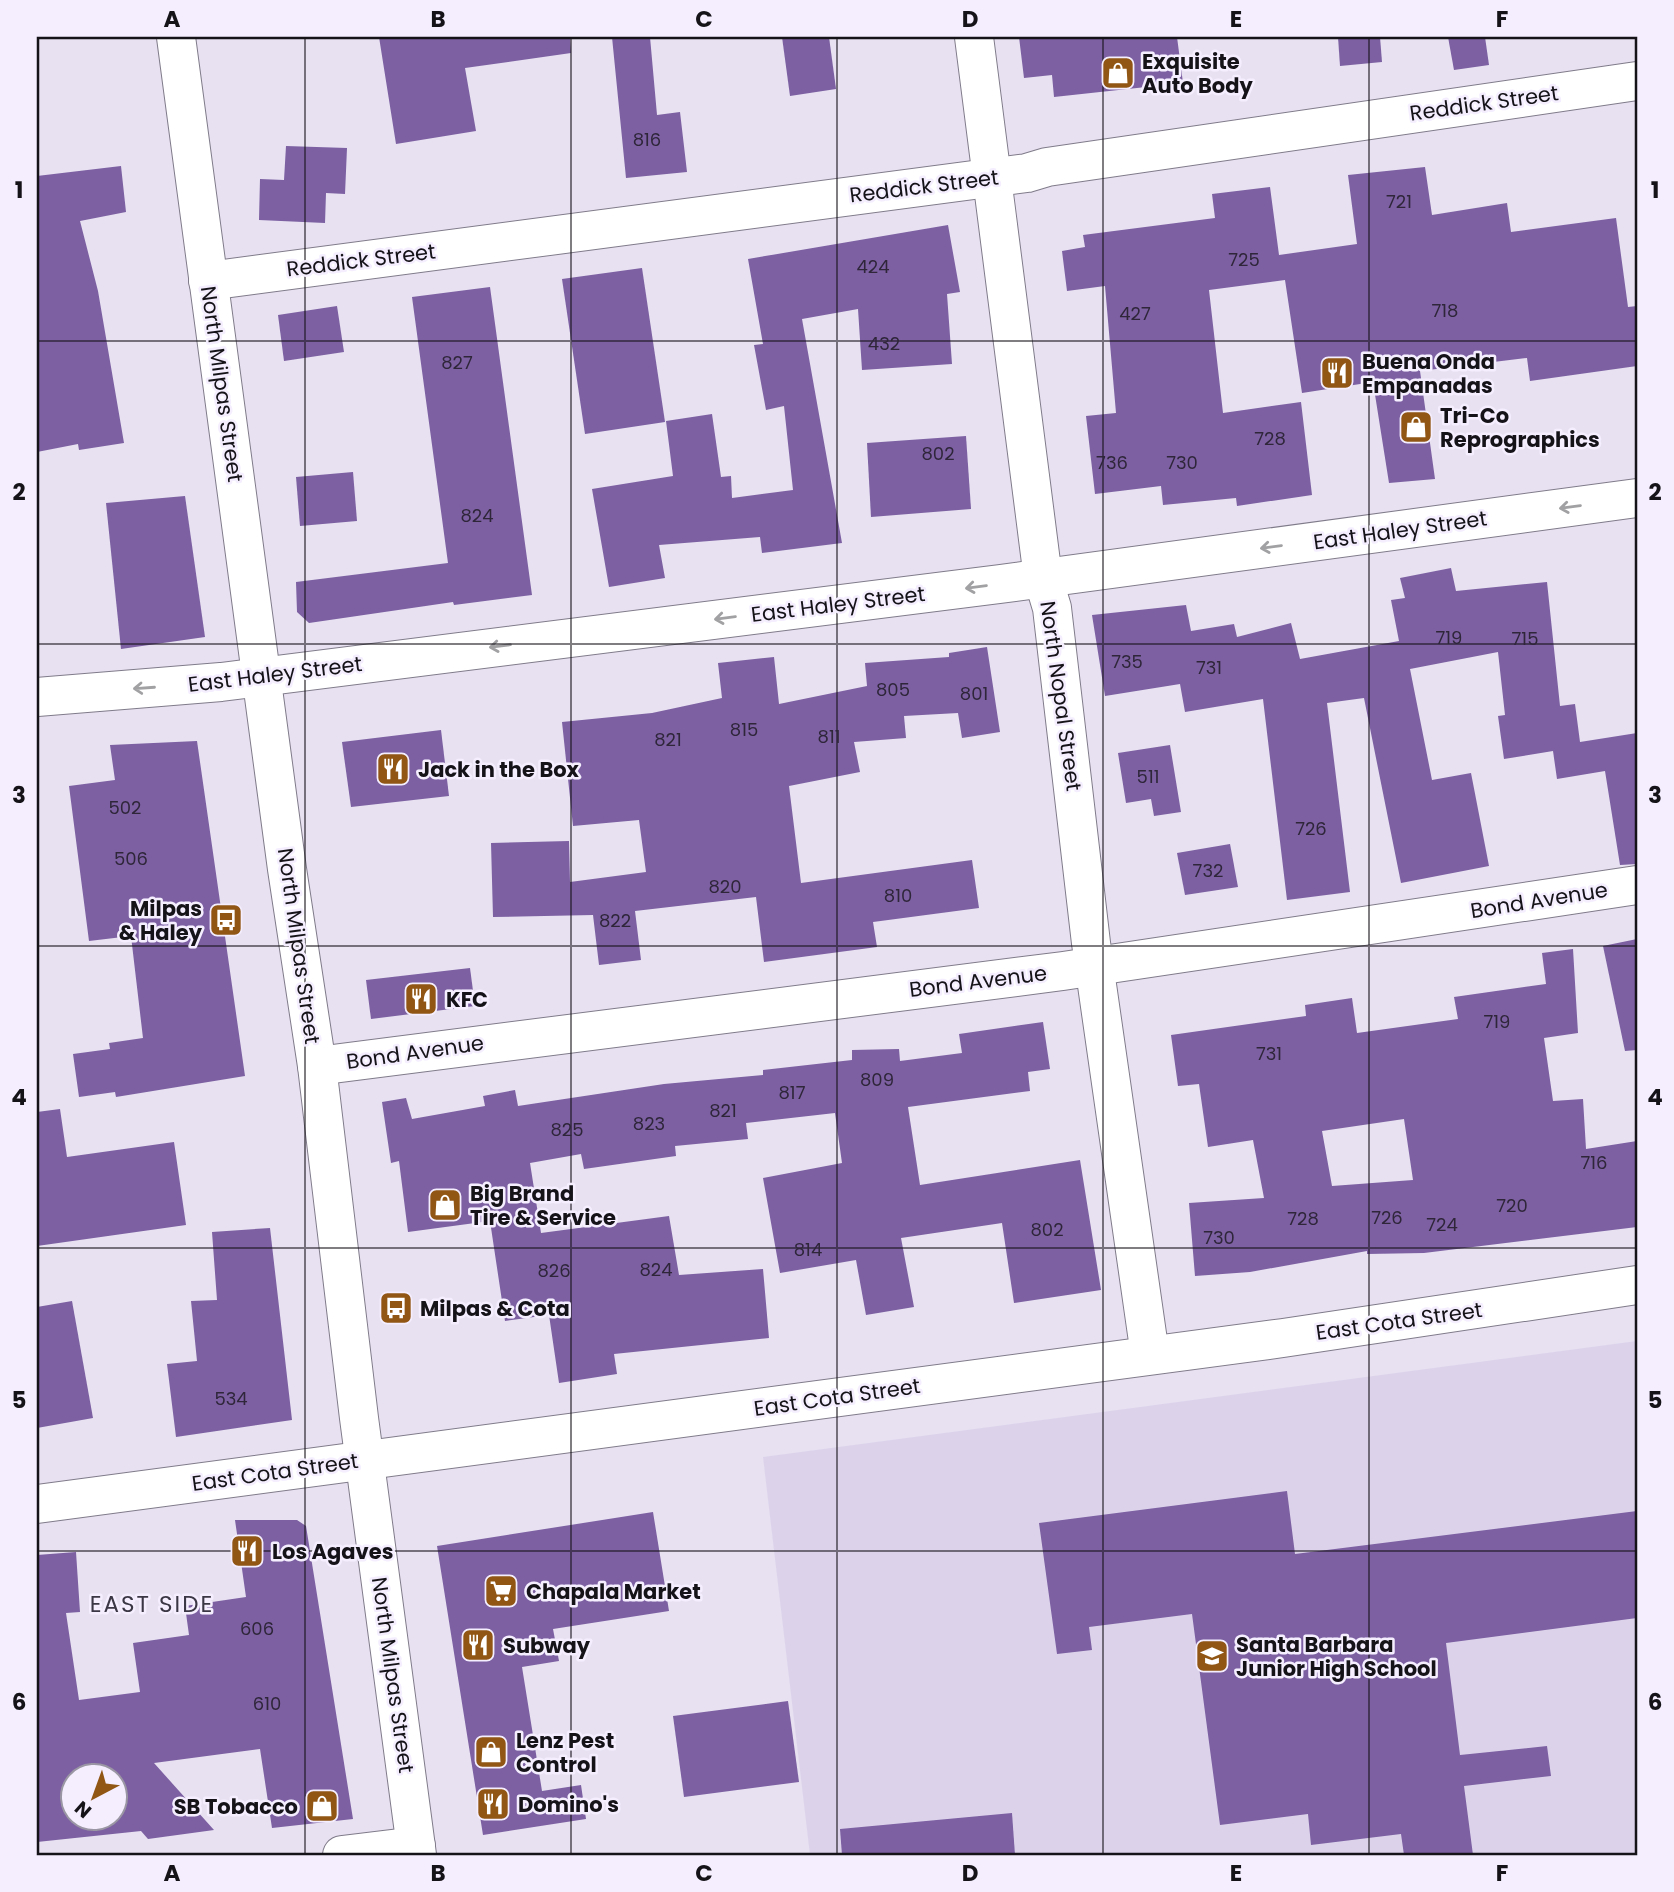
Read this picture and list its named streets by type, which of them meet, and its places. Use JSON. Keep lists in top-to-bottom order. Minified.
{"streets":{"street":["Reddick Street","North Milpas Street","East Haley Street","North Nopal Street","Bond Avenue","East Cota Street"]},"crossings":[["Reddick Street","North Milpas Street"],["Reddick Street","North Nopal Street"],["North Milpas Street","East Haley Street"],["North Milpas Street","Bond Avenue"],["North Milpas Street","East Cota Street"],["East Haley Street","North Nopal Street"],["North Nopal Street","Bond Avenue"],["North Nopal Street","East Cota Street"]],"one_way":["East Haley Street"],"districts":["EAST SIDE"],"places":{"shop":["Exquisite Auto Body","Tri-Co Reprographics","Big Brand Tire & Service","Lenz Pest Control","SB Tobacco"],"restaurant":["Buena Onda Empanadas","Jack in the Box","KFC","Los Agaves","Subway","Domino's"],"bus stop":["Milpas & Haley","Milpas & Cota"],"supermarket":["Chapala Market"],"school or university":["Santa Barbara Junior High School"]},"house_numbers":["816","721","725","424","718","427","432","827","728","802","736","730","824","719","715","735","731","805","801","815","811","821","511","502","726","506","732","820","810","822","719","731","809","817","821","823","825","716","720","726","728","724","802","730","814","824","826","534","606","610"],"north":"bottom left","grid":{"columns":["A","B","C","D","E","F"],"rows":["1","2","3","4","5","6"]}}
